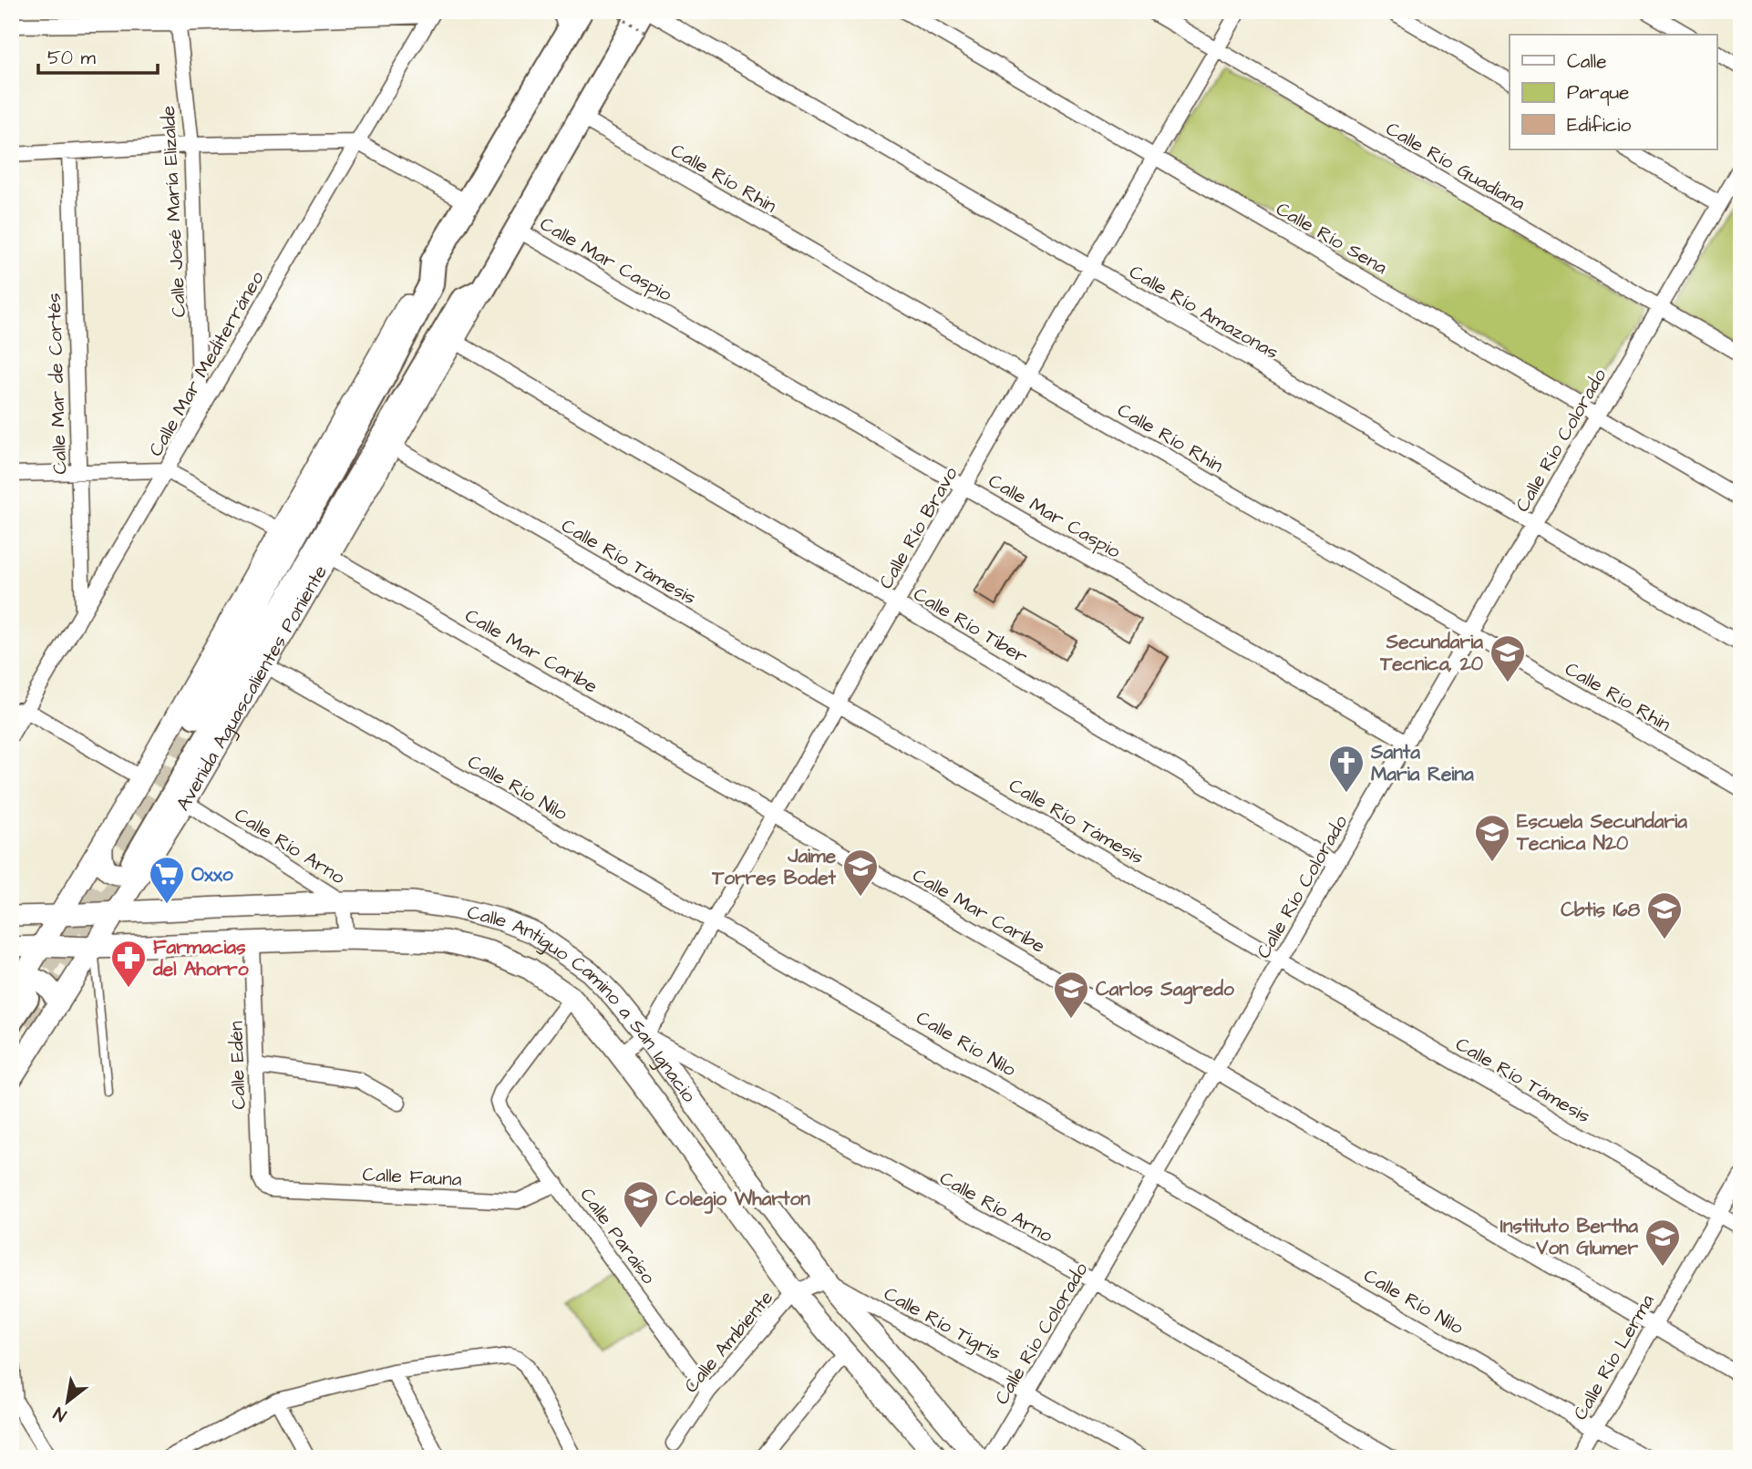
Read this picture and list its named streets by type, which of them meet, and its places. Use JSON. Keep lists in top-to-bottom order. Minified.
{"streets":{"main road":["Avenida Aguascalientes Poniente","Calle Antiguo Camino a San Ignacio"],"street":["Calle Río Guadiana","Calle Río Rhin","Calle José María Elizalde","Calle Río Sena","Calle Mar Caspio","Calle Río Amazonas","Calle Mar Mediterráneo","Calle Mar de Cortés","Calle Río Colorado","Calle Río Bravo","Calle Río Támesis","Calle Río Tiber","Calle Mar Caribe","Calle Río Nilo","Calle Río Arno","Calle Edén","Calle Fauna","Calle Paraíso","Calle Río Tigris","Calle Ambiente","Calle Río Lerma"]},"crossings":[["Calle Río Guadiana","Calle Río Colorado"],["Calle Río Guadiana","Calle Río Bravo"],["Calle Río Rhin","Calle Río Colorado"],["Calle Río Rhin","Calle Río Bravo"],["Calle Río Rhin","Avenida Aguascalientes Poniente"],["Calle José María Elizalde","Calle Mar Mediterráneo"],["Calle Río Sena","Calle Río Colorado"],["Calle Río Sena","Calle Río Bravo"],["Calle Mar Caspio","Calle Río Colorado"],["Calle Mar Caspio","Calle Río Bravo"],["Calle Mar Caspio","Avenida Aguascalientes Poniente"],["Calle Río Amazonas","Calle Río Colorado"],["Calle Río Amazonas","Calle Río Bravo"],["Calle Mar Mediterráneo","Calle Mar de Cortés"],["Calle Río Colorado","Calle Río Támesis"],["Calle Río Colorado","Calle Río Tiber"],["Calle Río Colorado","Calle Mar Caribe"],["Calle Río Colorado","Calle Río Nilo"],["Calle Río Colorado","Calle Río Arno"],["Calle Río Colorado","Calle Río Tigris"],["Calle Río Bravo","Calle Río Támesis"],["Calle Río Bravo","Calle Río Tiber"],["Calle Río Bravo","Calle Mar Caribe"],["Calle Río Bravo","Calle Río Nilo"],["Calle Río Bravo","Calle Río Arno"],["Calle Río Bravo","Calle Antiguo Camino a San Ignacio"],["Calle Río Támesis","Avenida Aguascalientes Poniente"],["Calle Río Támesis","Calle Río Lerma"],["Calle Río Tiber","Avenida Aguascalientes Poniente"],["Calle Mar Caribe","Avenida Aguascalientes Poniente"],["Calle Mar Caribe","Calle Río Lerma"],["Avenida Aguascalientes Poniente","Calle Río Nilo"],["Avenida Aguascalientes Poniente","Calle Río Arno"],["Avenida Aguascalientes Poniente","Calle Antiguo Camino a San Ignacio"],["Calle Río Nilo","Calle Río Lerma"],["Calle Río Arno","Calle Antiguo Camino a San Ignacio"],["Calle Antiguo Camino a San Ignacio","Calle Edén"],["Calle Antiguo Camino a San Ignacio","Calle Paraíso"],["Calle Antiguo Camino a San Ignacio","Calle Río Tigris"],["Calle Antiguo Camino a San Ignacio","Calle Ambiente"],["Calle Edén","Calle Fauna"],["Calle Fauna","Calle Paraíso"],["Calle Paraíso","Calle Ambiente"],["Calle Río Tigris","Calle Ambiente"]],"places":{"school or university":["Secundaria Tecnica, 20","Escuela Secundaria Tecnica N20","Jaime Torres Bodet","Cbtis 168","Carlos Sagredo","Colegio Wharton","Instituto Bertha Von Glumer"],"church":["Santa Maria Reina"],"supermarket":["Oxxo"],"pharmacy":["Farmacias del Ahorro"]},"legend":["Calle","Parque","Edificio"],"scale_bar":"50 m","north":"bottom left"}
